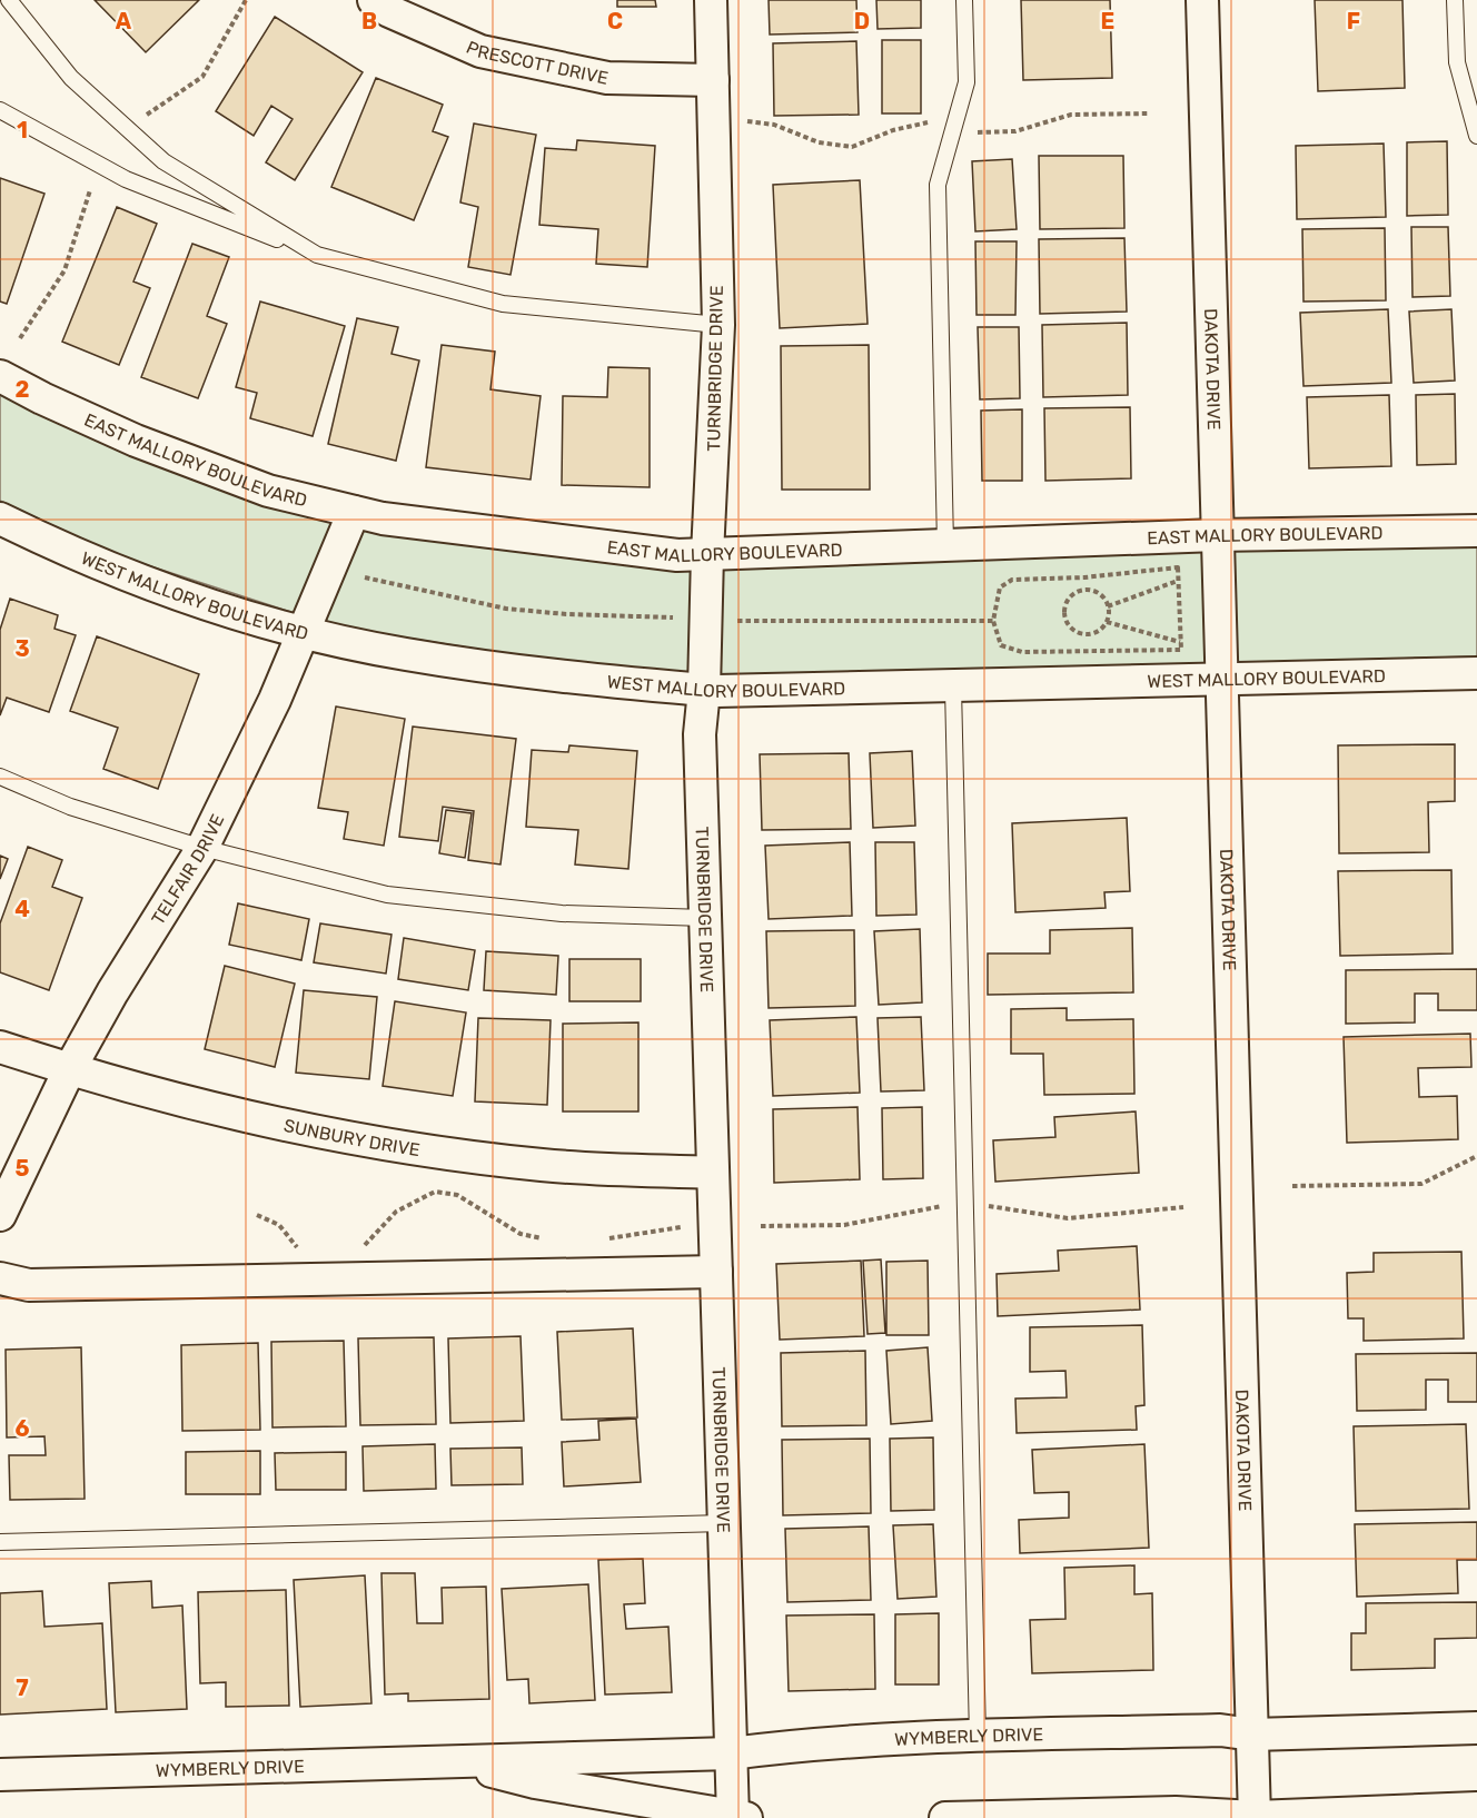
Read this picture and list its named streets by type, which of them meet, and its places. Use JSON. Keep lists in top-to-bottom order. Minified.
{"streets":{"street":["PRESCOTT DRIVE","TURNBRIDGE DRIVE","DAKOTA DRIVE","EAST MALLORY BOULEVARD","WEST MALLORY BOULEVARD","TELFAIR DRIVE","SUNBURY DRIVE","WYMBERLY DRIVE"]},"crossings":[["PRESCOTT DRIVE","TURNBRIDGE DRIVE"],["TURNBRIDGE DRIVE","EAST MALLORY BOULEVARD"],["TURNBRIDGE DRIVE","WEST MALLORY BOULEVARD"],["TURNBRIDGE DRIVE","SUNBURY DRIVE"],["TURNBRIDGE DRIVE","WYMBERLY DRIVE"],["DAKOTA DRIVE","EAST MALLORY BOULEVARD"],["DAKOTA DRIVE","WEST MALLORY BOULEVARD"],["DAKOTA DRIVE","WYMBERLY DRIVE"],["EAST MALLORY BOULEVARD","TELFAIR DRIVE"],["WEST MALLORY BOULEVARD","TELFAIR DRIVE"],["TELFAIR DRIVE","SUNBURY DRIVE"]],"grid":{"columns":["A","B","C","D","E","F"],"rows":["1","2","3","4","5","6","7"]}}
